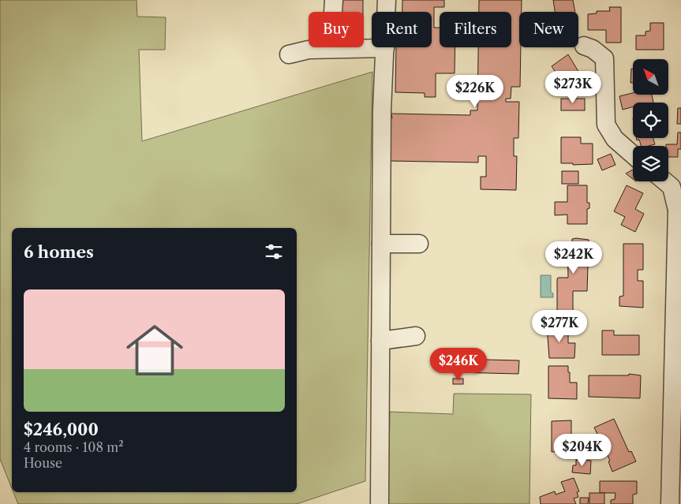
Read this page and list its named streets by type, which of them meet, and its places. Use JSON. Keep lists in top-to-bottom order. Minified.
{"north":"top left","page":{"chip":["Buy","Rent","Filters","New"],"price":["$273K","$226K","$242K","$277K","$246K","$204K"],"heading":"6 homes","list":[{"name":"$246,000","note":"4 rooms · 108 m² · House"}]}}
